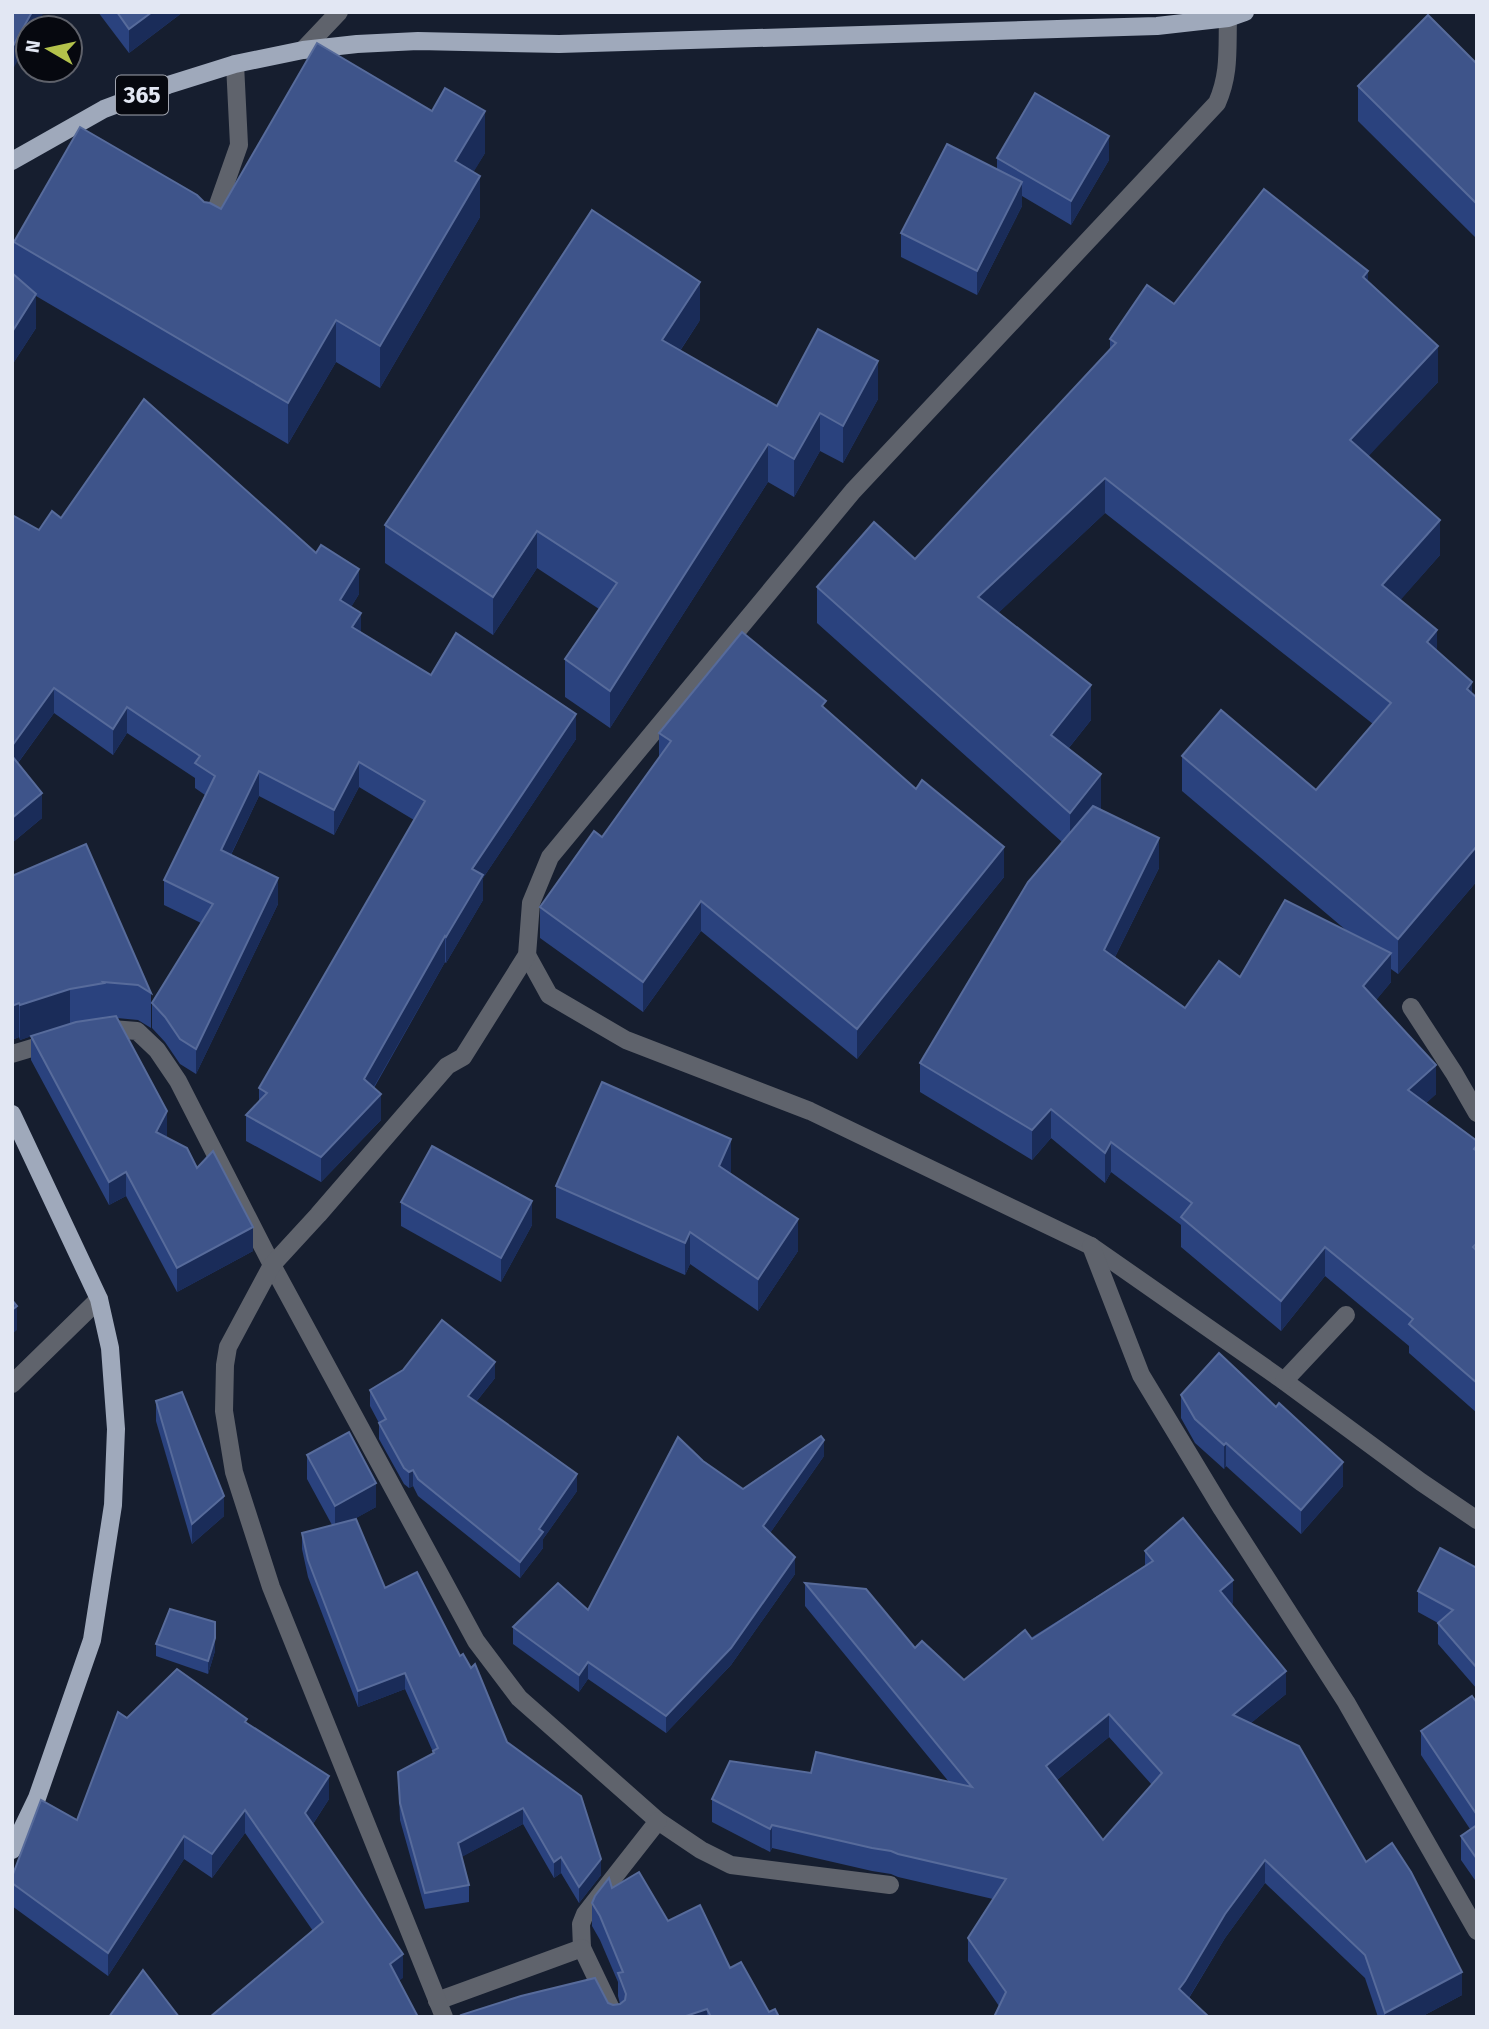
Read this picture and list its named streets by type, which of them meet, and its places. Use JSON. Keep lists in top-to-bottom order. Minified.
{"streets":{"main road":["365"]},"north":"left"}
